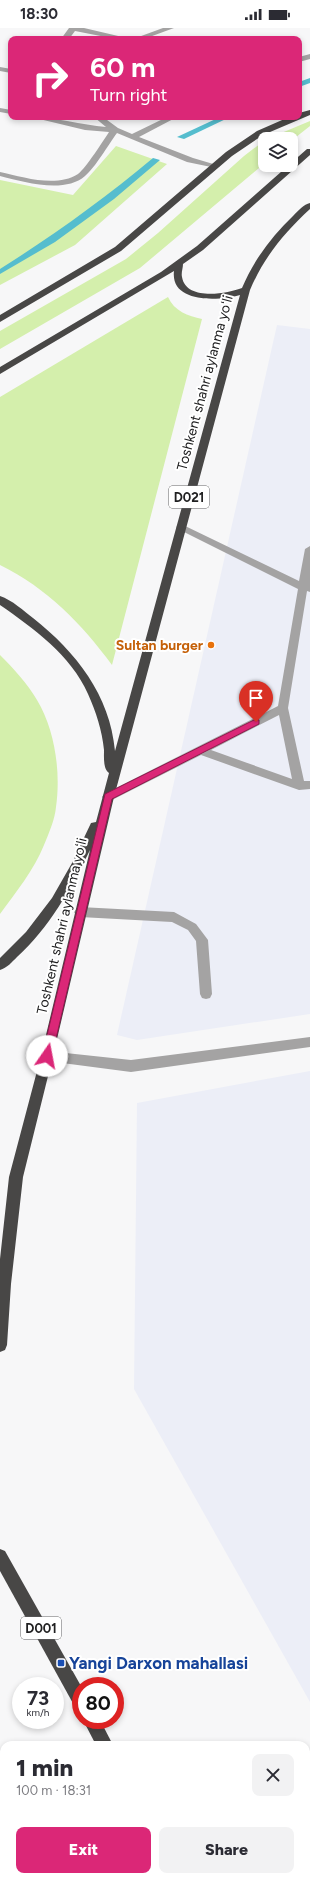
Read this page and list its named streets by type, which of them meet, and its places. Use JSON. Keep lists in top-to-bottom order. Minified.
{"streets":{"highway":["Toshkent shahri aylanma yoʻli","D021","D001"]},"places":{"other":["Sultan burger"],"transit":["Yangi Darxon mahallasi"]},"page":{"status":"18:30","turn":["60 m","Turn right"],"speed":"73 km/h","limit":"80","heading":["1 min","100 m · 18:31"],"buttons":["Exit","Share"]}}
